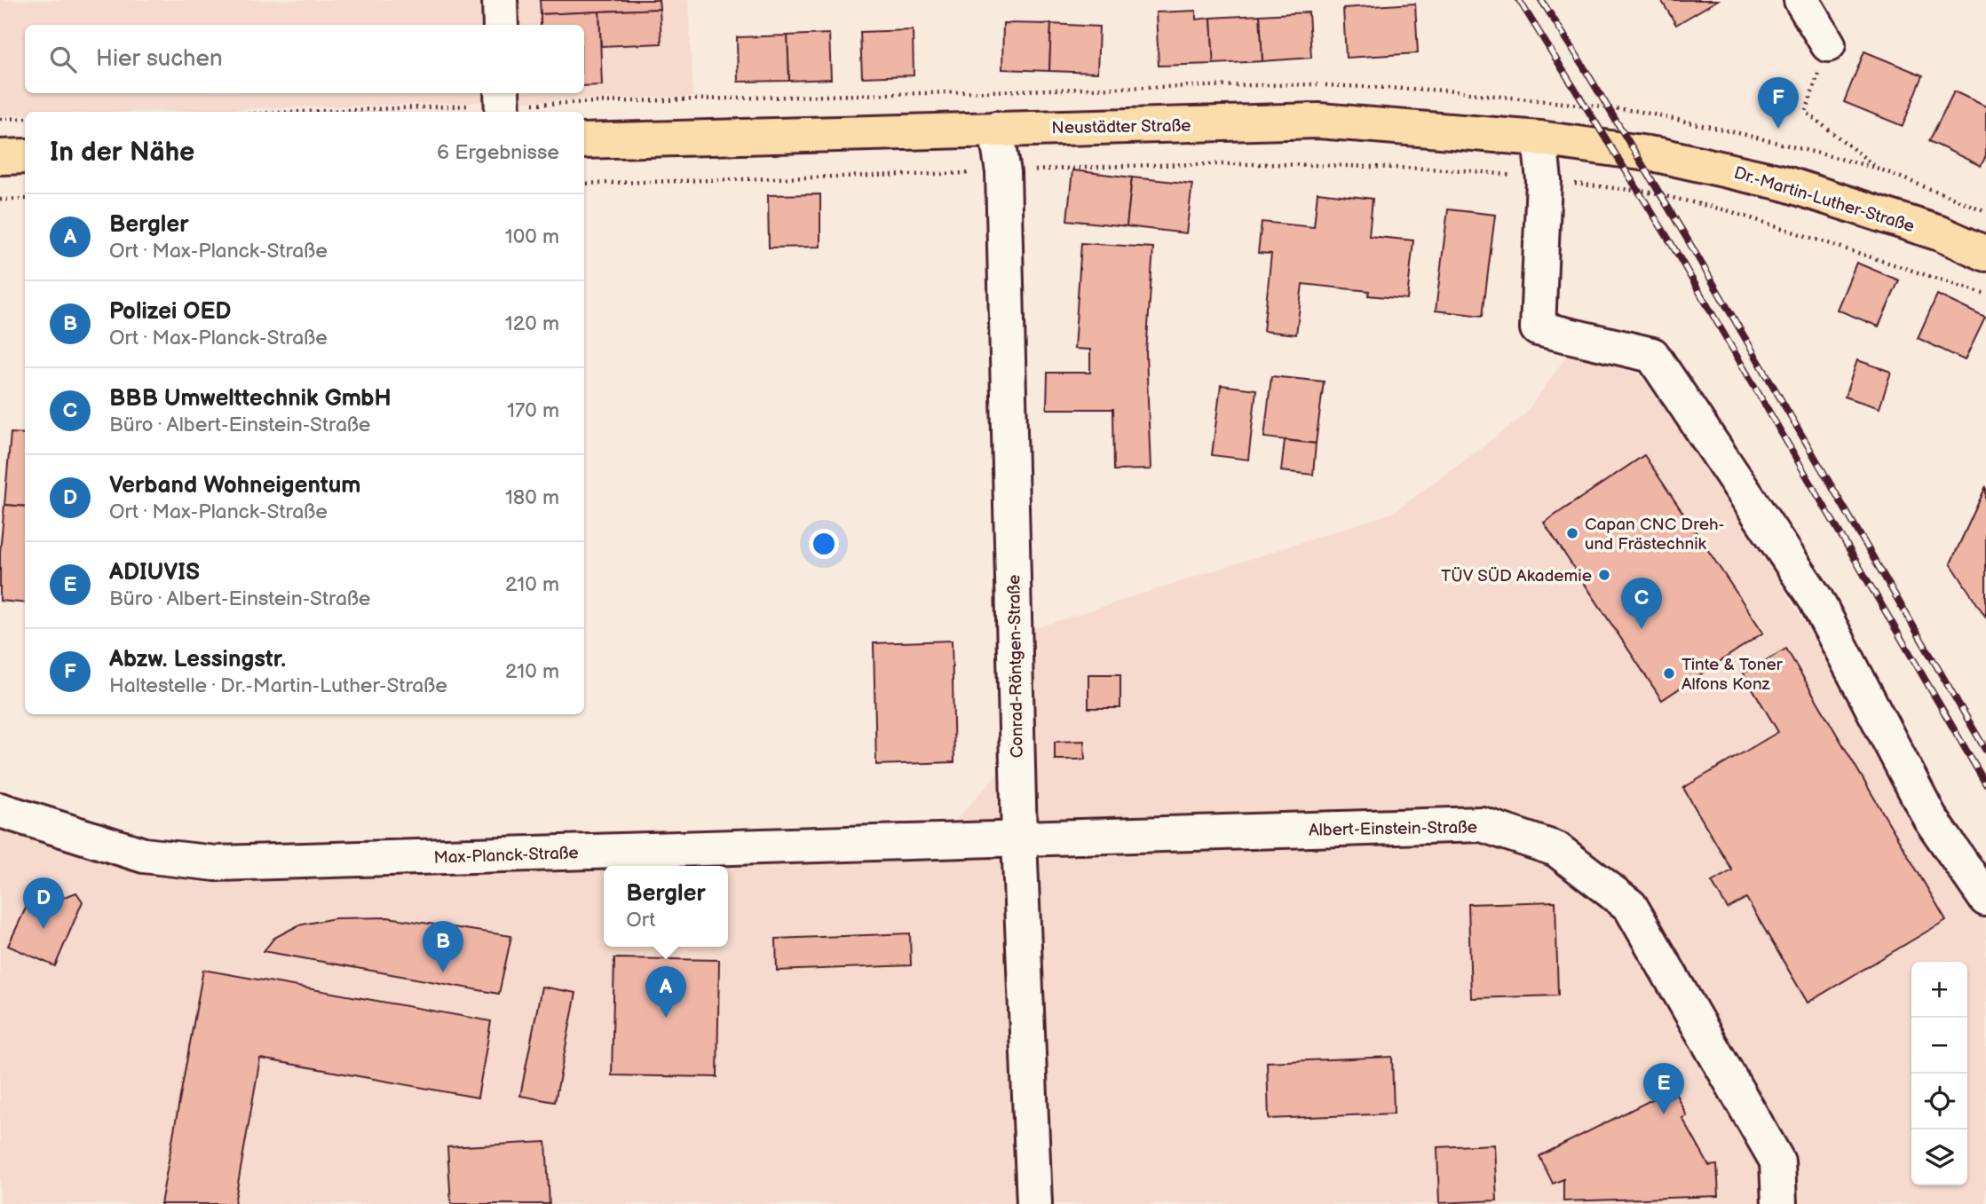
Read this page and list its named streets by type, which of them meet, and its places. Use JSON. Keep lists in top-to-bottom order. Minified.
{"streets":{"main road":["Neustädter Straße","Dr.-Martin-Luther-Straße"],"street":["Conrad-Röntgen-Straße","Albert-Einstein-Straße","Max-Planck-Straße"]},"crossings":[["Neustädter Straße","Dr.-Martin-Luther-Straße"],["Neustädter Straße","Conrad-Röntgen-Straße"],["Conrad-Röntgen-Straße","Albert-Einstein-Straße"],["Conrad-Röntgen-Straße","Max-Planck-Straße"],["Albert-Einstein-Straße","Max-Planck-Straße"]],"places":["Capan CNC Dreh- und Frästechnik","TÜV SÜD Akademie","Tinte & Toner Alfons Konz"],"page":{"search":"Hier suchen","pins":["F","C","D","B","A","E"],"heading":["In der Nähe","6 Ergebnisse"],"list":[{"mark":"A","name":"Bergler","note":"Ort · Max-Planck-Straße","value":"100 m"},{"mark":"B","name":"Polizei OED","note":"Ort · Max-Planck-Straße","value":"120 m"},{"mark":"C","name":"BBB Umwelttechnik GmbH","note":"Büro · Albert-Einstein-Straße","value":"170 m"},{"mark":"D","name":"Verband Wohneigentum","note":"Ort · Max-Planck-Straße","value":"180 m"},{"mark":"E","name":"ADIUVIS","note":"Büro · Albert-Einstein-Straße","value":"210 m"},{"mark":"F","name":"Abzw. Lessingstr.","note":"Haltestelle · Dr.-Martin-Luther-Straße","value":"210 m"}],"popup":["Bergler","Ort"],"map_buttons":["+","−"]}}
